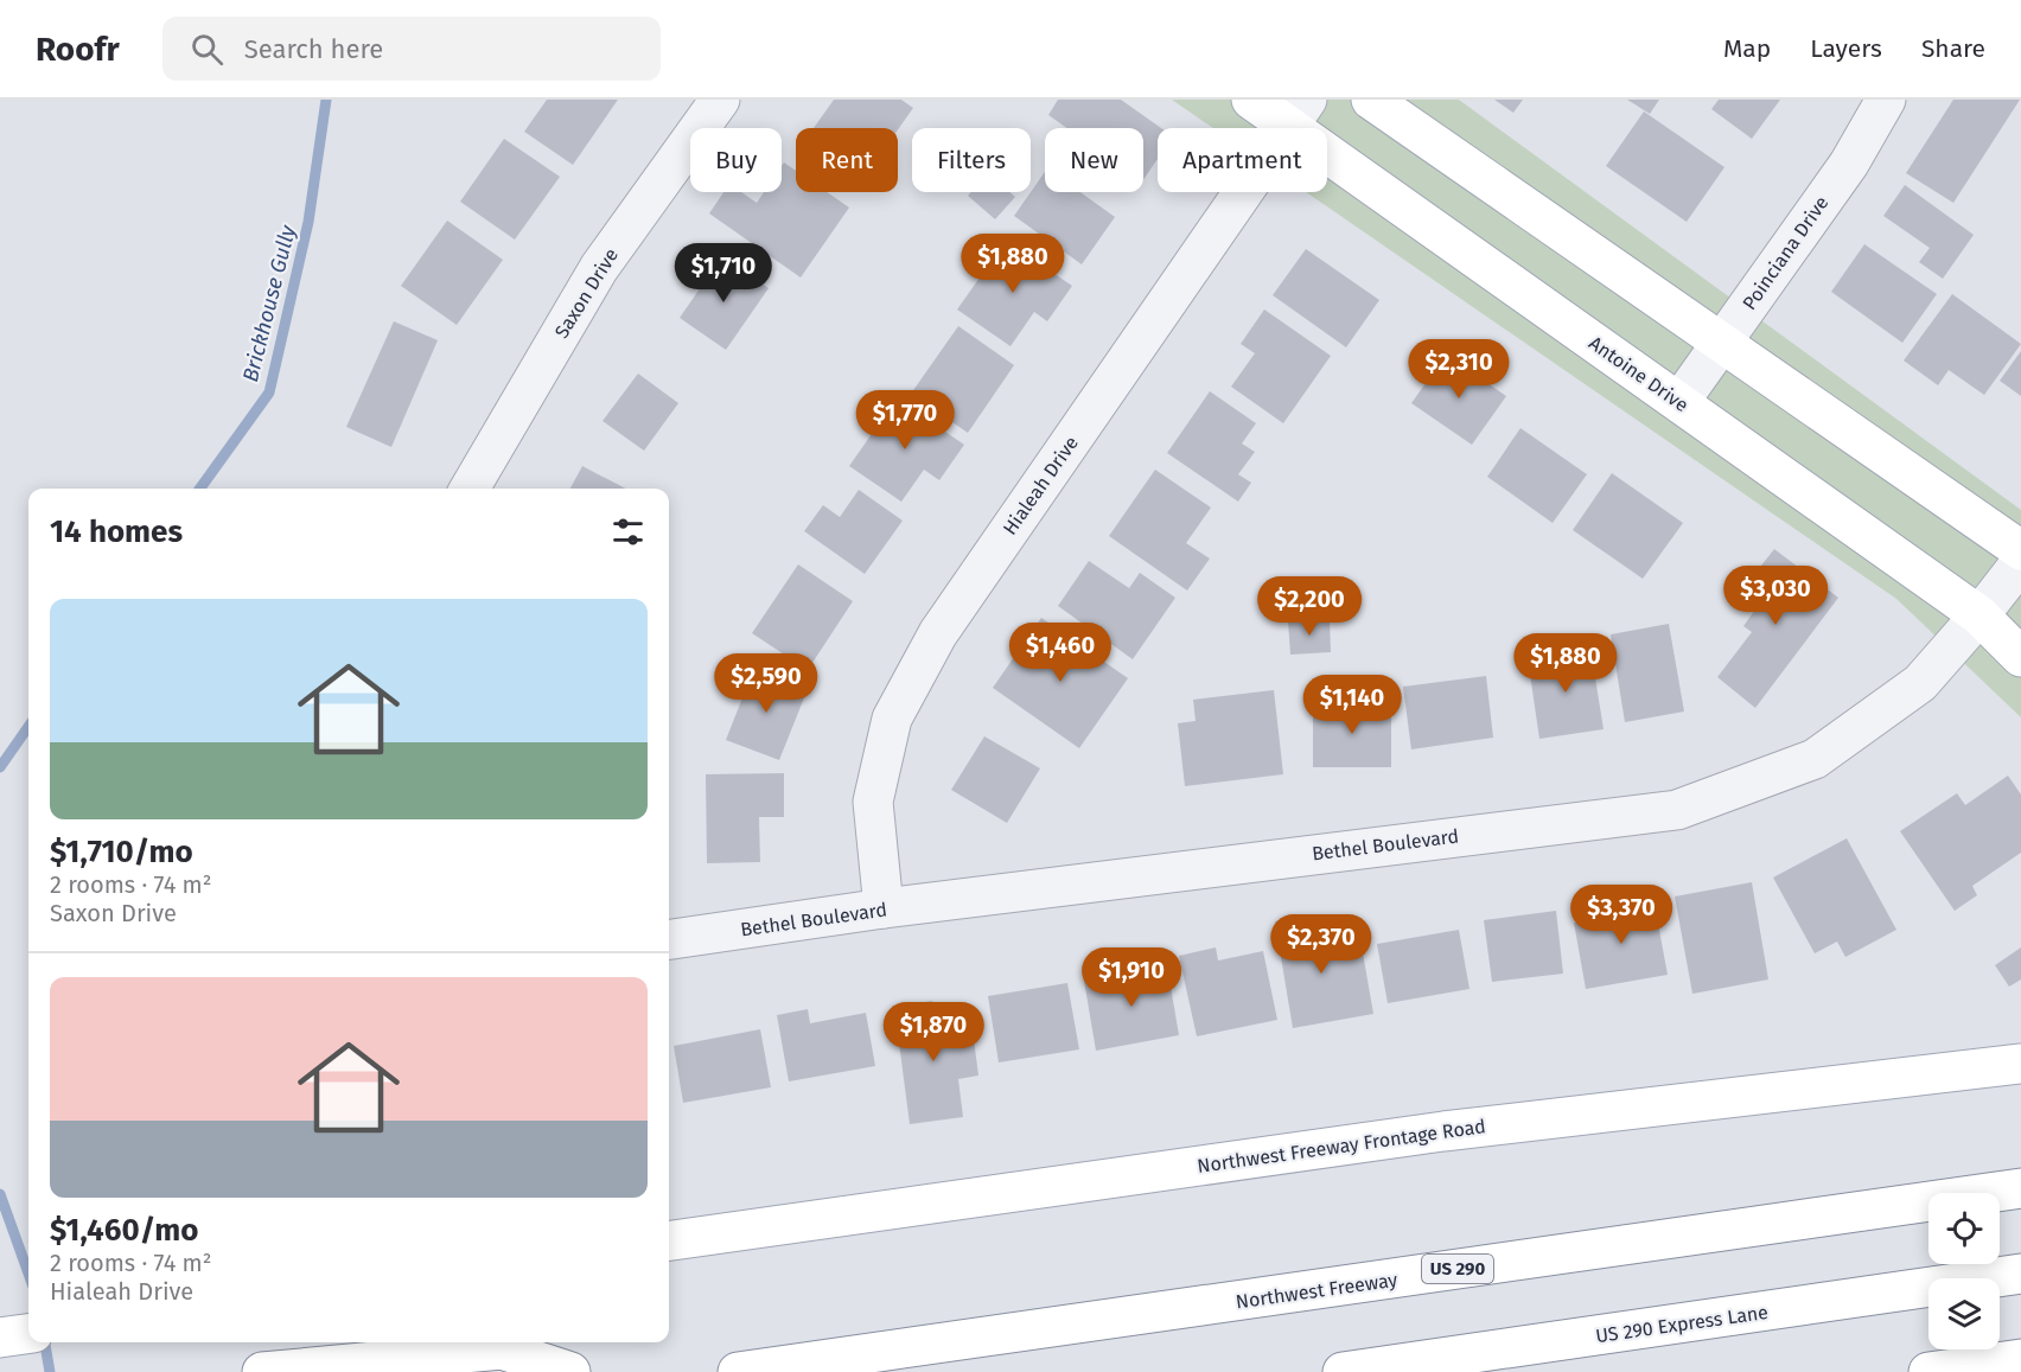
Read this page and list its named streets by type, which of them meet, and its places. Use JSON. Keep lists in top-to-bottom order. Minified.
{"streets":{"main road":["Antoine Drive","Northwest Freeway Frontage Road","US 290","Northwest Freeway","US 290 Express Lane"],"street":["Poinciana Drive","Saxon Drive","Hialeah Drive","Bethel Boulevard"]},"crossings":[["Poinciana Drive","Antoine Drive"],["Antoine Drive","Hialeah Drive"],["Antoine Drive","Bethel Boulevard"],["Hialeah Drive","Bethel Boulevard"]],"water":["Brickhouse Gully"],"page":{"header":"Roofr","search":"Search here","nav":["Map","Layers","Share"],"chip":["Buy","Rent","Filters","New","Apartment"],"price":["$1,880","$1,710","$2,310","$1,770","$3,030","$2,200","$1,460","$1,880","$2,590","$1,140","$3,370","$2,370","$1,910","$1,870"],"heading":"14 homes","list":[{"name":"$1,710/mo","note":"2 rooms · 74 m² · Saxon Drive"},{"name":"$1,460/mo","note":"2 rooms · 74 m² · Hialeah Drive"}]}}
